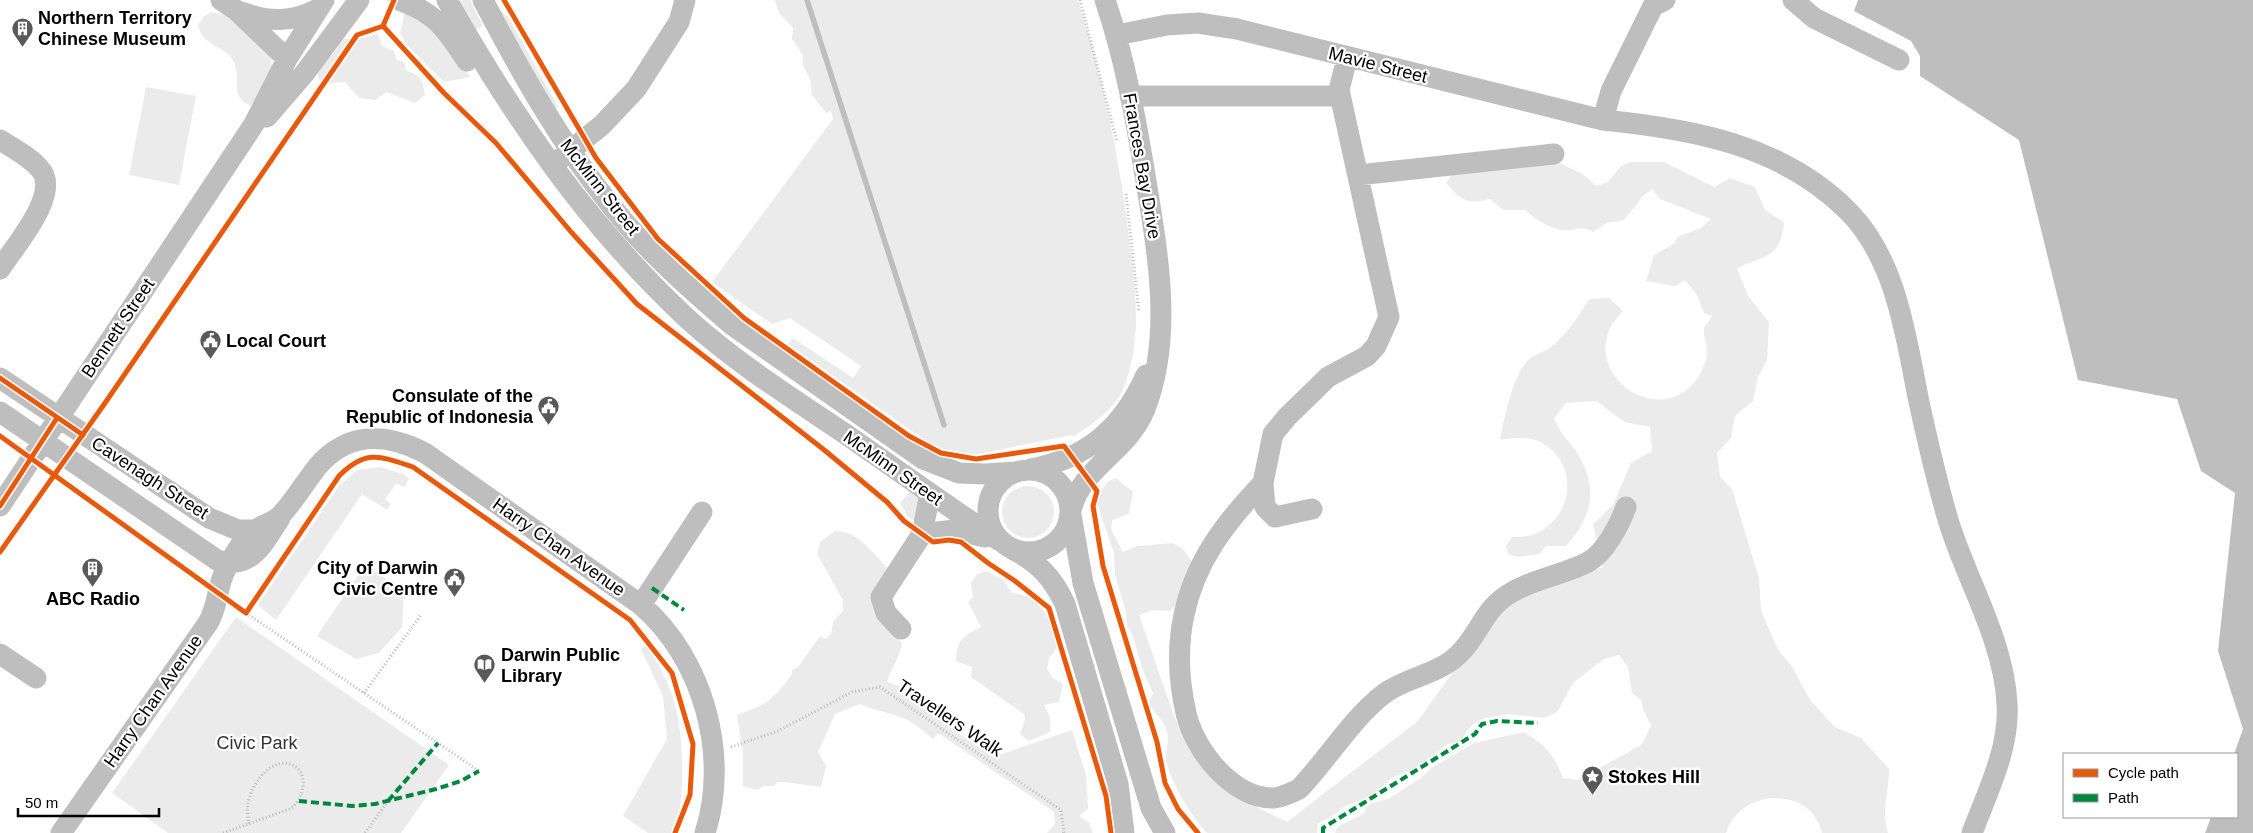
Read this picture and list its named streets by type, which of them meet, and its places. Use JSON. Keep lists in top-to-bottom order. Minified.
{"streets":{"street":["Mavie Street","Frances Bay Drive","McMinn Street","Bennett Street","Cavenagh Street","Harry Chan Avenue"],"path":["Travellers Walk"]},"crossings":[["Mavie Street","Frances Bay Drive"],["Frances Bay Drive","McMinn Street"],["Bennett Street","Cavenagh Street"],["Cavenagh Street","Harry Chan Avenue"],["Harry Chan Avenue","Travellers Walk"]],"parks":["Civic Park"],"places":{"building":["Northern Territory Chinese Museum","ABC Radio"],"public building":["Local Court","Consulate of the Republic of Indonesia","City of Darwin Civic Centre"],"library":["Darwin Public Library"],"place":["Stokes Hill"]},"legend":["Cycle path","Path"],"scale_bar":"50 m"}
